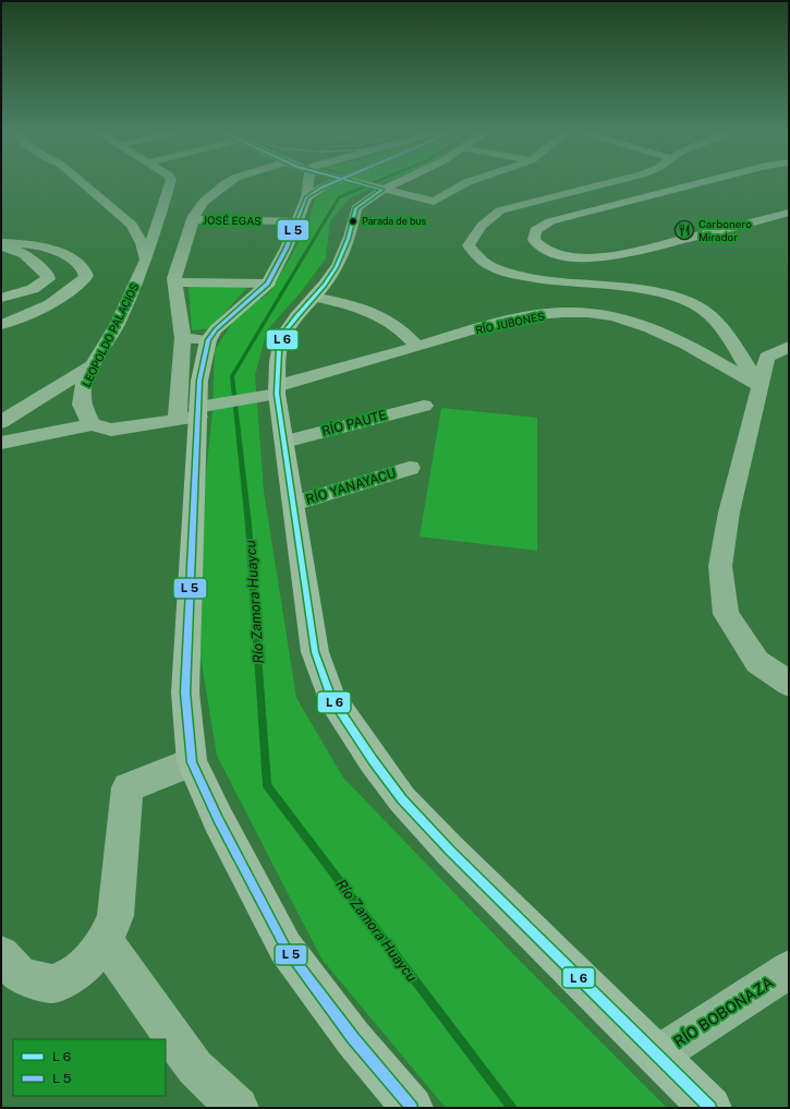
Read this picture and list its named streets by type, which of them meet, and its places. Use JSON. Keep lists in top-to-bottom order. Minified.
{"streets":{"street":["JOSÉ EGAS","RÍO JUBONES","LEOPOLDO PALACIOS","RÍO PAUTE","RÍO YANAYACU","RÍO BOBONAZA"]},"water":["Río Zamora Huaycu"],"places":{"other":["Parada de bus"],"restaurant":["Carbonero Mirador"]},"legend":["L 6","L 5"]}
